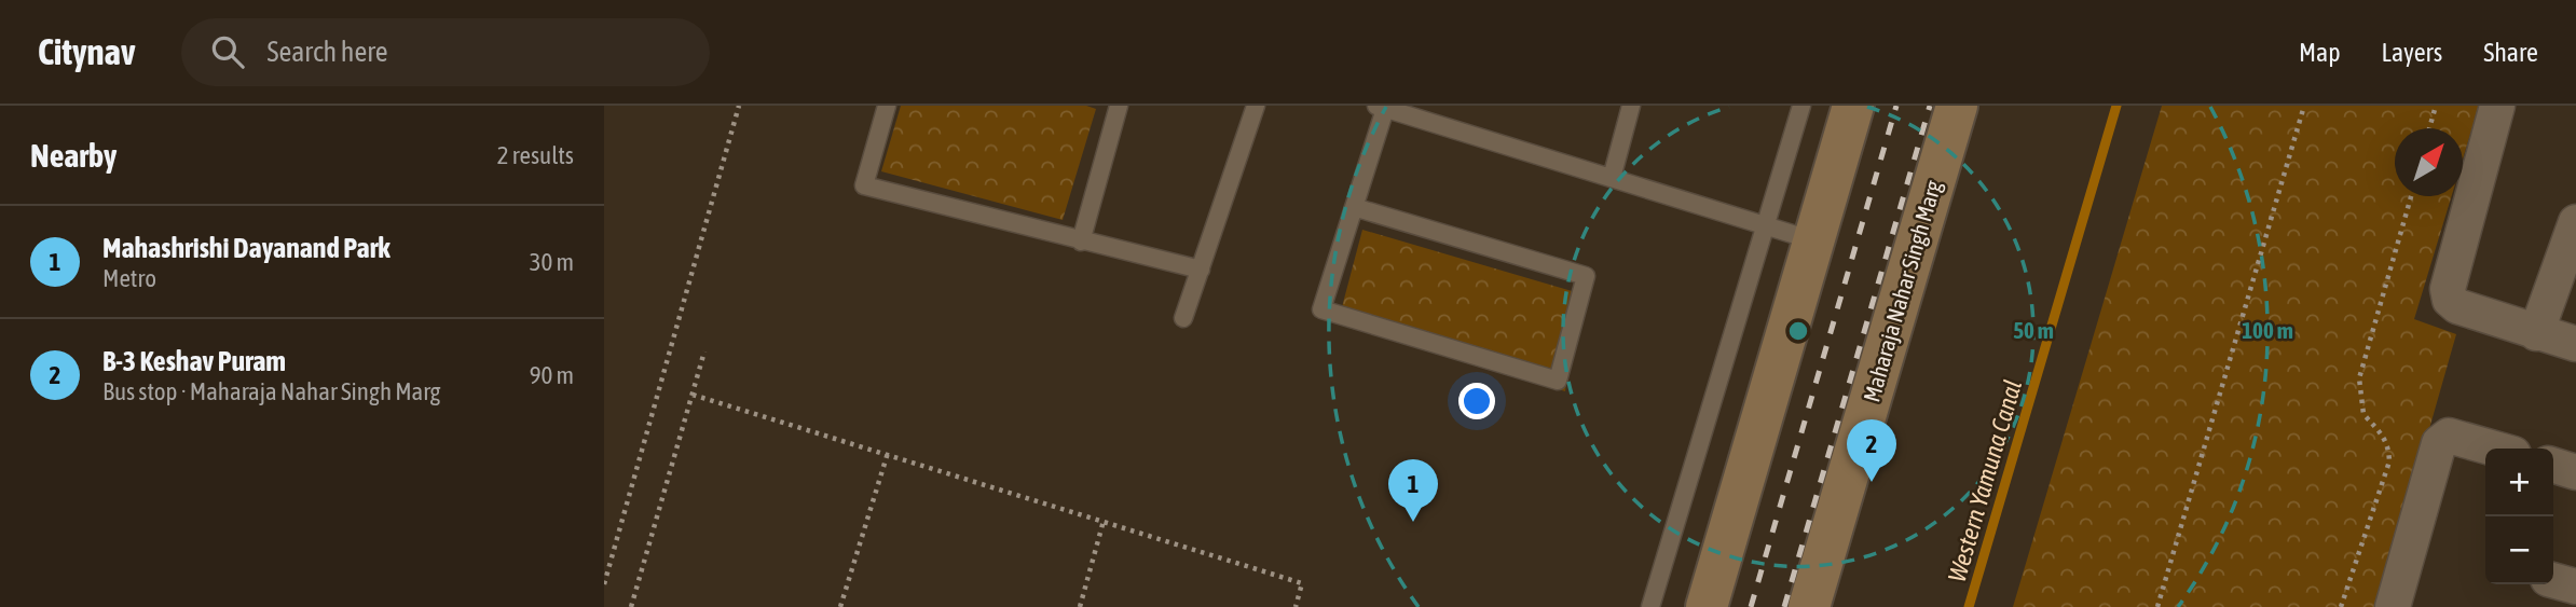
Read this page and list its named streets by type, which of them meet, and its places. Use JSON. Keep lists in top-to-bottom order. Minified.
{"streets":{"main road":["Maharaja Nahar Singh Marg"]},"water":["Western Yamuna Canal"],"north":"top right","page":{"header":"Citynav","search":"Search here","nav":["Map","Layers","Share"],"heading":["Nearby","2 results"],"list":[{"mark":"1","name":"Mahashrishi Dayanand Park","note":"Metro","value":"30 m"},{"mark":"2","name":"B-3 Keshav Puram","note":"Bus stop · Maharaja Nahar Singh Marg","value":"90 m"}],"pins":["2","1"],"map_buttons":["+","−"]},"rings":["50 m","100 m"]}
